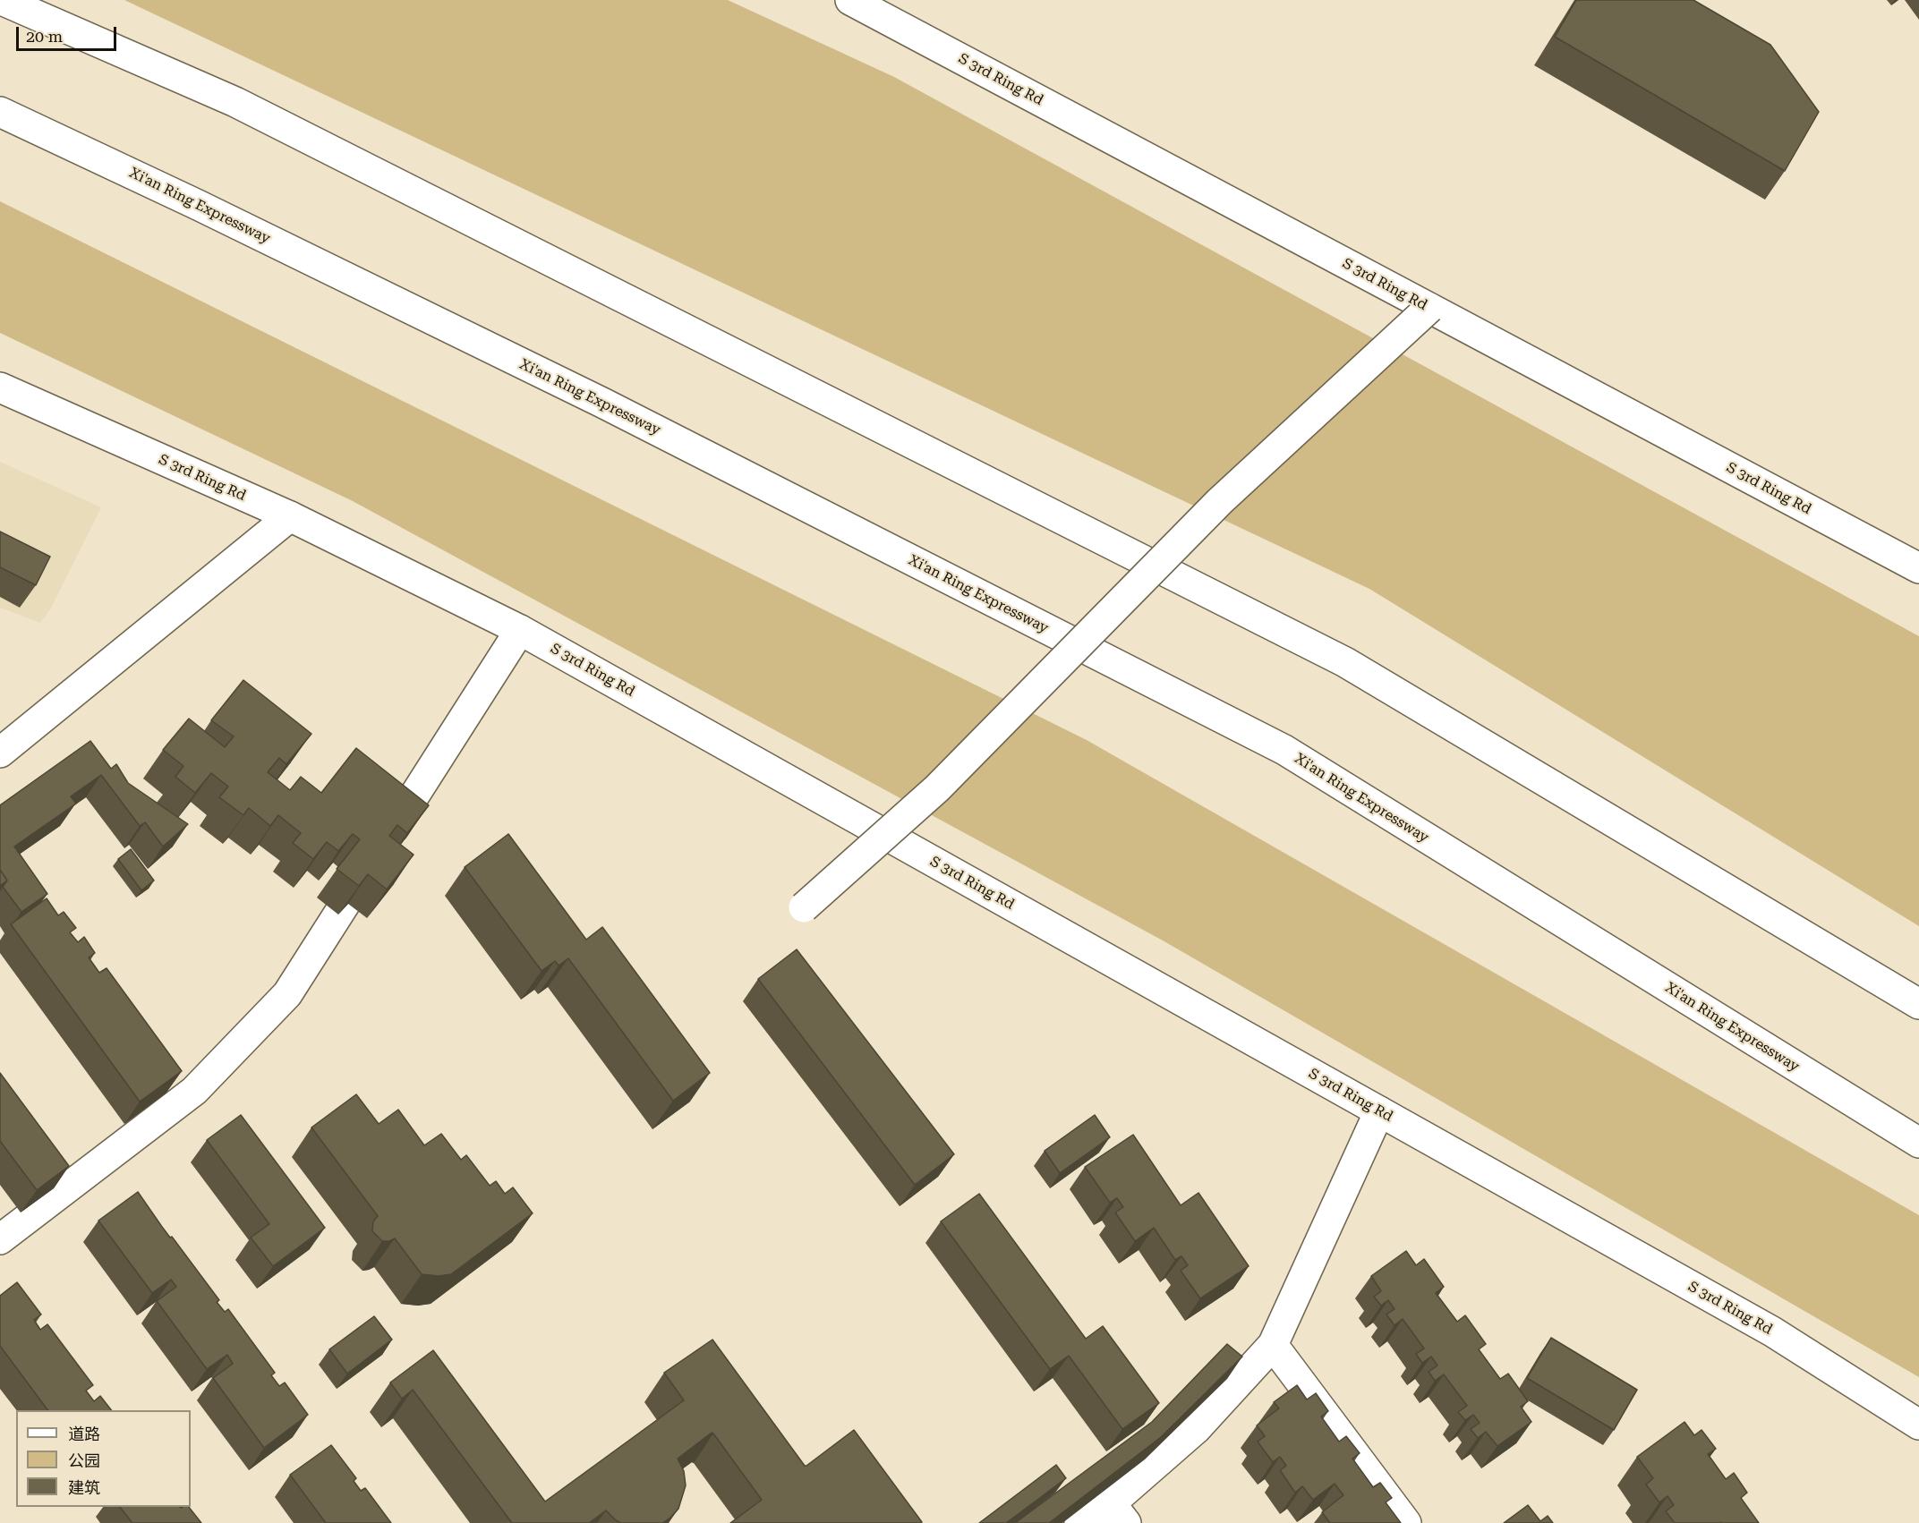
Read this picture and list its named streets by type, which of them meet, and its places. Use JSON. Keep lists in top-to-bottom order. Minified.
{"streets":{"main road":["S 3rd Ring Rd","Xi'an Ring Expressway"]},"legend":["道路","公园","建筑"],"scale_bar":"20 m"}
